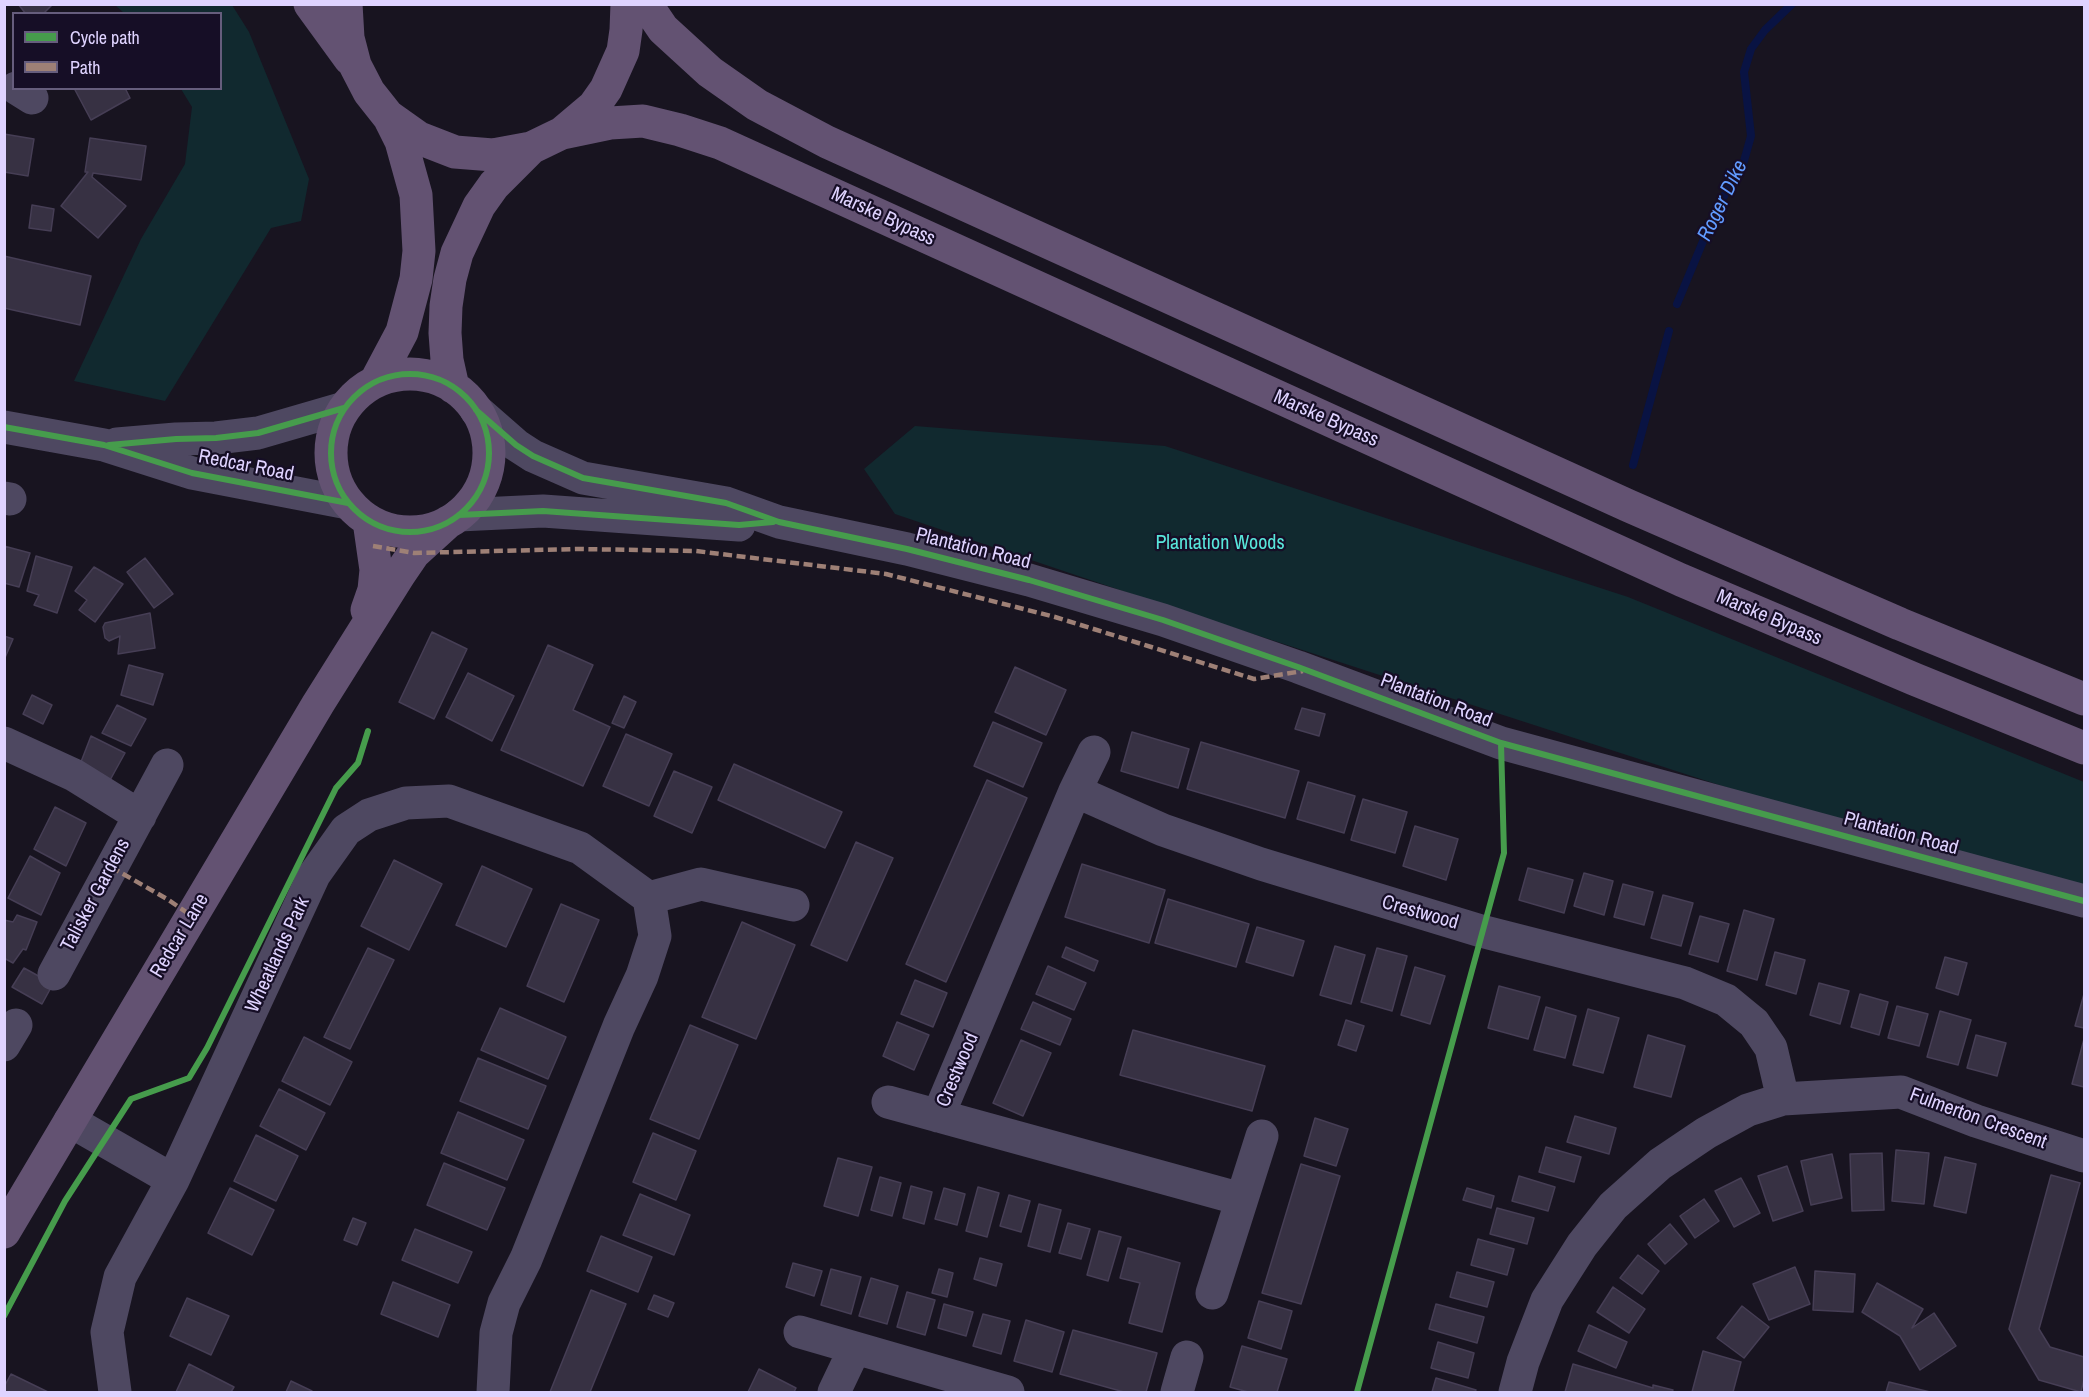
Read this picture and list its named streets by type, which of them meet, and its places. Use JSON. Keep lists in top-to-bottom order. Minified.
{"streets":{"main road":["Marske Bypass","Redcar Lane"],"street":["Redcar Road","Plantation Road","Talisker Gardens","Crestwood","Wheatlands Park","Fulmerton Crescent"]},"crossings":[["Redcar Road","Plantation Road"],["Redcar Road","Redcar Lane"],["Plantation Road","Redcar Lane"],["Crestwood","Fulmerton Crescent"]],"water":["Roger Dike"],"parks":["Plantation Woods"],"legend":["Cycle path","Path"]}
